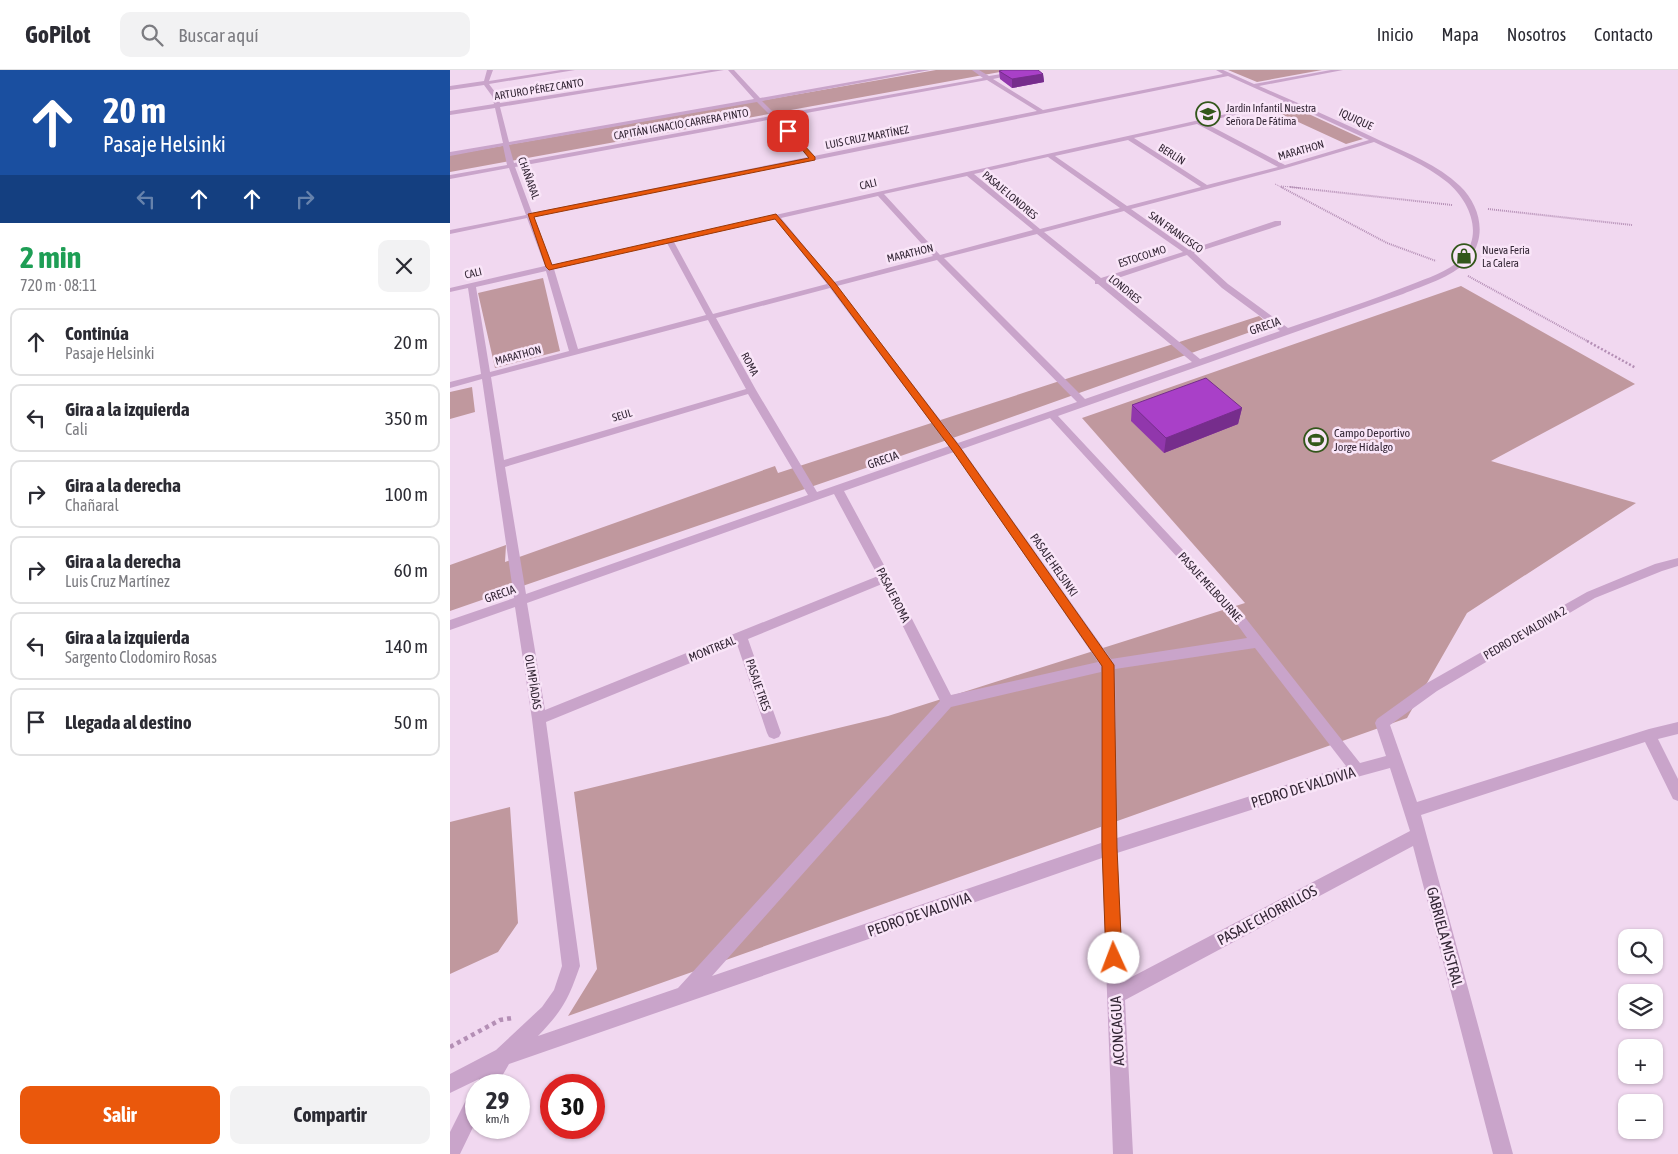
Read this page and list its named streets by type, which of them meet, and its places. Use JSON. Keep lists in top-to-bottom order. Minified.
{"streets":{"street":["ARTURO PÉREZ CANTO","IQUIQUE","CAPITÁN IGNACIO CARRERA PINTO","LUIS CRUZ MARTÍNEZ","MARATHON","BERLÍN","CHAÑARAL","CALI","PASAJE LONDRES","SAN FRANCISCO","ESTOCOLMO","LONDRES","GRECIA","ROMA","SEUL","PASAJE HELSINKI","PASAJE MELBOURNE","PASAJE ROMA","PEDRO DE VALDIVIA 2","MONTREAL","OLIMPÍADAS","PASAJE TRES","PEDRO DE VALDIVIA","PASAJE CHORRILLOS","GABRIELA MISTRAL","ACONCAGUA"]},"crossings":[["ARTURO PÉREZ CANTO","CHAÑARAL"],["IQUIQUE","LUIS CRUZ MARTÍNEZ"],["IQUIQUE","MARATHON"],["IQUIQUE","CALI"],["IQUIQUE","GRECIA"],["CAPITÁN IGNACIO CARRERA PINTO","CHAÑARAL"],["LUIS CRUZ MARTÍNEZ","CHAÑARAL"],["MARATHON","BERLÍN"],["MARATHON","CHAÑARAL"],["MARATHON","PASAJE LONDRES"],["MARATHON","SAN FRANCISCO"],["MARATHON","LONDRES"],["MARATHON","ROMA"],["MARATHON","PASAJE HELSINKI"],["MARATHON","OLIMPÍADAS"],["BERLÍN","CALI"],["CHAÑARAL","CALI"],["CALI","PASAJE LONDRES"],["CALI","SAN FRANCISCO"],["CALI","ROMA"],["CALI","PASAJE HELSINKI"],["CALI","OLIMPÍADAS"],["PASAJE LONDRES","LONDRES"],["SAN FRANCISCO","ESTOCOLMO"],["SAN FRANCISCO","GRECIA"],["ESTOCOLMO","LONDRES"],["LONDRES","GRECIA"],["GRECIA","ROMA"],["GRECIA","PASAJE HELSINKI"],["GRECIA","PASAJE MELBOURNE"],["GRECIA","PASAJE ROMA"],["GRECIA","OLIMPÍADAS"],["ROMA","SEUL"],["SEUL","OLIMPÍADAS"],["PASAJE MELBOURNE","PEDRO DE VALDIVIA"],["PASAJE ROMA","MONTREAL"],["PEDRO DE VALDIVIA 2","GABRIELA MISTRAL"],["MONTREAL","OLIMPÍADAS"],["MONTREAL","PASAJE TRES"],["OLIMPÍADAS","PEDRO DE VALDIVIA"],["PEDRO DE VALDIVIA","GABRIELA MISTRAL"],["PEDRO DE VALDIVIA","ACONCAGUA"],["PASAJE CHORRILLOS","GABRIELA MISTRAL"],["PASAJE CHORRILLOS","ACONCAGUA"]],"places":{"school or university":["Jardín Infantil Nuestra Señora De Fátima"],"shop":["Nueva Feria La Calera"],"sports":["Campo Deportivo Jorge Hidalgo"]},"page":{"header":"GoPilot","search":"Buscar aquí","nav":["Inicio","Mapa","Nosotros","Contacto"],"turn":["20 m","Pasaje Helsinki"],"heading":["2 min","720 m · 08:11"],"list":[{"name":"Continúa","note":"Pasaje Helsinki","value":"20 m"},{"name":"Gira a la izquierda","note":"Cali","value":"350 m"},{"name":"Gira a la derecha","note":"Chañaral","value":"100 m"},{"name":"Gira a la derecha","note":"Luis Cruz Martínez","value":"60 m"},{"name":"Gira a la izquierda","note":"Sargento Clodomiro Rosas","value":"140 m"},{"name":"Llegada al destino","value":"50 m"}],"map_buttons":["+","−"],"speed":"29 km/h","limit":"30","buttons":["Salir","Compartir"]}}
